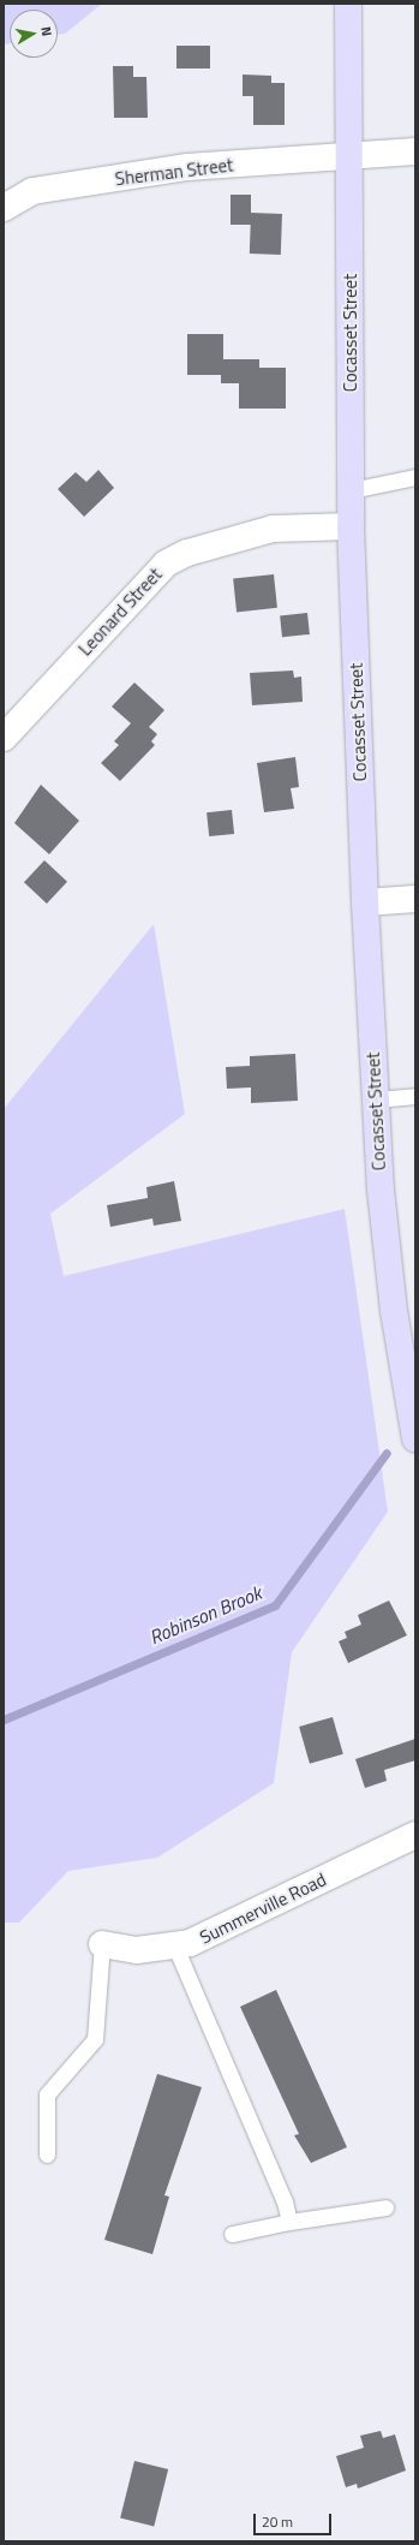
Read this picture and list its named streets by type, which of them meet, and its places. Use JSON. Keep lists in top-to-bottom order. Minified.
{"streets":{"main road":["Cocasset Street"],"street":["Sherman Street","Leonard Street","Summerville Road"]},"crossings":[["Sherman Street","Cocasset Street"],["Cocasset Street","Leonard Street"]],"water":["Robinson Brook"],"scale_bar":"20 m","north":"right"}
